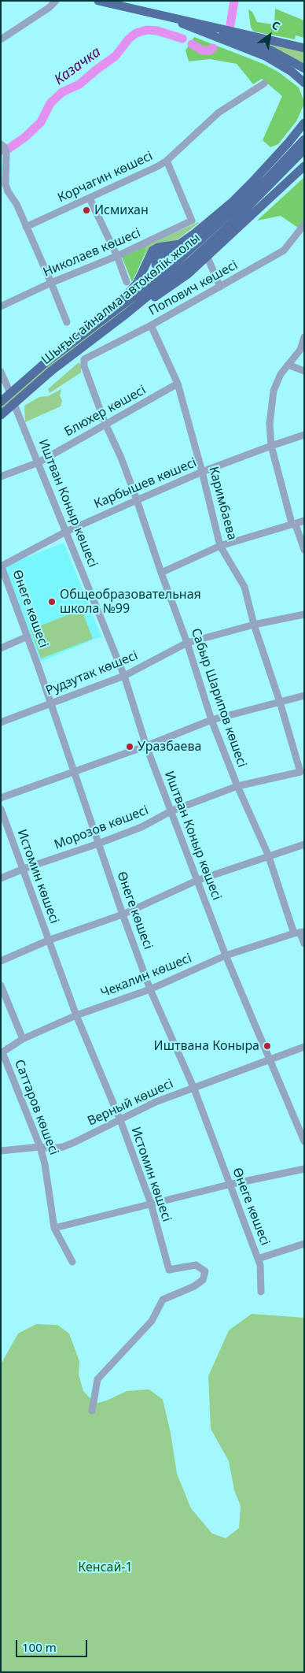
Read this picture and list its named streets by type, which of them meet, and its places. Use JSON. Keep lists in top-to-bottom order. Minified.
{"streets":{"main road":["Шығыс айналма автокөлік жолы"],"street":["Корчагин көшесі","Николаев көшесі","Попович көшесі","Блюхер көшесі","Карбышев көшесі","Иштван Коныр көшесі","Каримбаева","Өнеге көшесі","Рудзутак көшесі","Сабыр Шарипов көшесі","Морозов көшесі","Истомин көшесі","Чекалин көшесі","Верный көшесі","Саттаров көшесі"]},"crossings":[["Корчагин көшесі","Николаев көшесі"],["Попович көшесі","Каримбаева"],["Попович көшесі","Сабыр Шарипов көшесі"],["Шығыс айналма автокөлік жолы","Иштван Коныр көшесі"],["Блюхер көшесі","Иштван Коныр көшесі"],["Блюхер көшесі","Каримбаева"],["Блюхер көшесі","Сабыр Шарипов көшесі"],["Карбышев көшесі","Иштван Коныр көшесі"],["Карбышев көшесі","Каримбаева"],["Карбышев көшесі","Өнеге көшесі"],["Карбышев көшесі","Сабыр Шарипов көшесі"],["Иштван Коныр көшесі","Рудзутак көшесі"],["Иштван Коныр көшесі","Морозов көшесі"],["Иштван Коныр көшесі","Чекалин көшесі"],["Иштван Коныр көшесі","Верный көшесі"],["Каримбаева","Рудзутак көшесі"],["Каримбаева","Морозов көшесі"],["Өнеге көшесі","Рудзутак көшесі"],["Өнеге көшесі","Морозов көшесі"],["Өнеге көшесі","Чекалин көшесі"],["Өнеге көшесі","Верный көшесі"],["Рудзутак көшесі","Сабыр Шарипов көшесі"],["Сабыр Шарипов көшесі","Морозов көшесі"],["Сабыр Шарипов көшесі","Чекалин көшесі"],["Морозов көшесі","Истомин көшесі"],["Истомин көшесі","Чекалин көшесі"],["Истомин көшесі","Верный көшесі"],["Чекалин көшесі","Саттаров көшесі"],["Верный көшесі","Саттаров көшесі"]],"water":["Казачка"],"parks":["Кенсай-1"],"places":["Исмихан","Общеобразовательная школа №99","Уразбаева","Иштвана Коныра"],"scale_bar":"100 m","north":"top right"}
